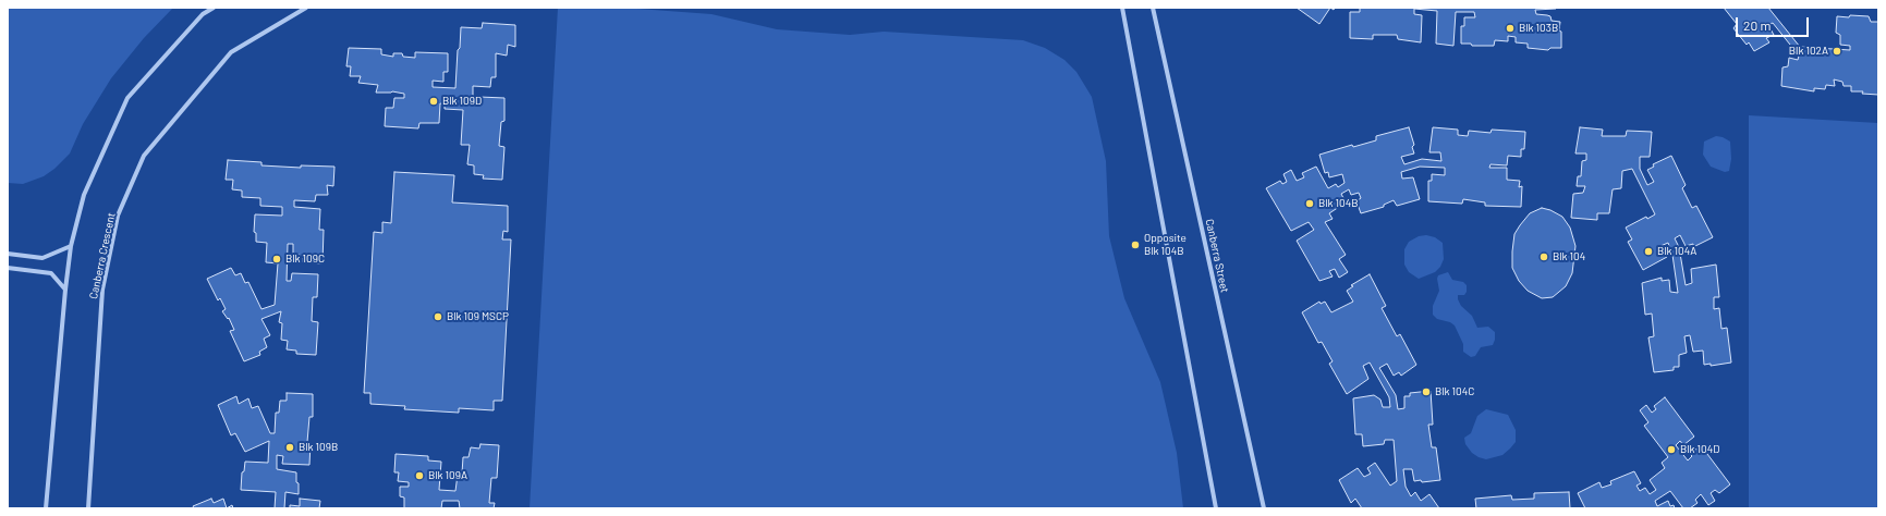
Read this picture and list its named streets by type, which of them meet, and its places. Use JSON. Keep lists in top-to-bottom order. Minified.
{"streets":{"street":["Canberra Crescent","Canberra Street"]},"places":["Blk 103B","Blk 102A","Blk 109D","Blk 104B","Opposite Blk 104B","Blk 104A","Blk 104","Blk 109C","Blk 109 MSCP","Blk 104C","Blk 109B","Blk 104D","Blk 109A"],"scale_bar":"20 m"}
